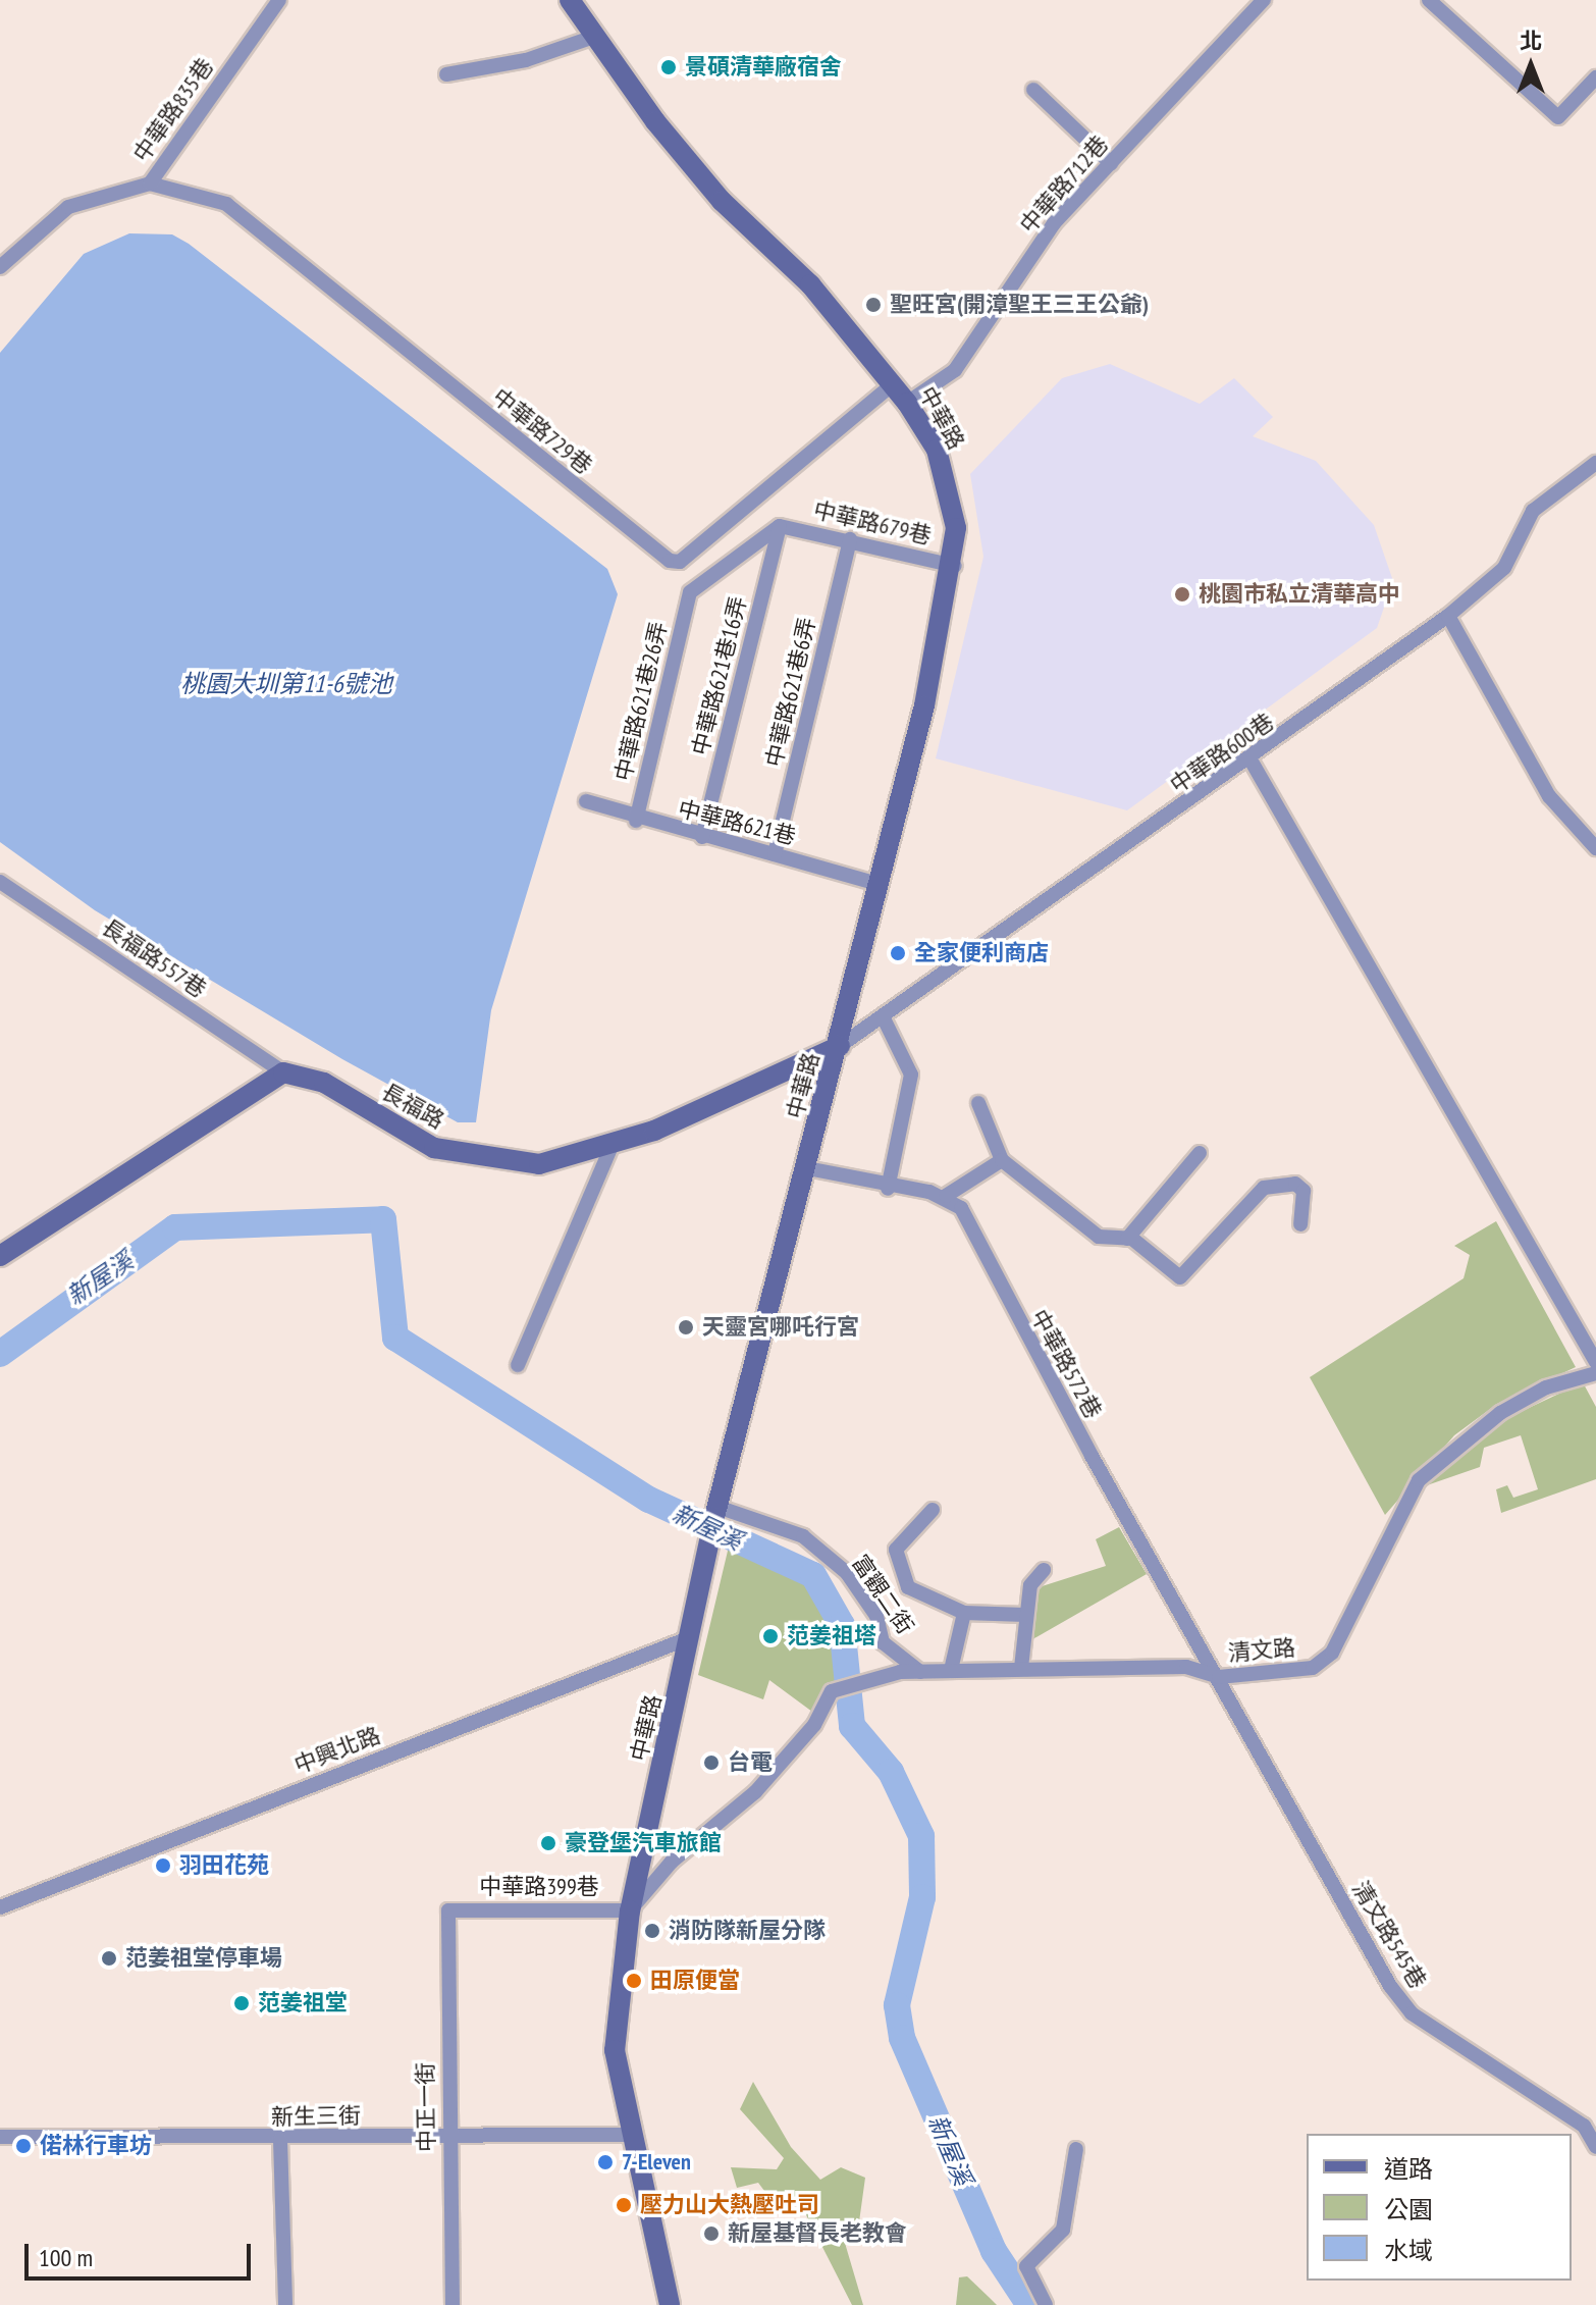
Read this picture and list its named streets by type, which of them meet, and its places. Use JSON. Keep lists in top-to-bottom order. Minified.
{"streets":{"main road":["中華路","長福路"],"street":["中華路835巷","中華路712巷","中華路729巷","中華路679巷","中華路621巷16弄","中華路621巷6弄","中華路621巷26弄","中華路600巷","中華路621巷","長福路557巷","中華路572巷","富觀二街","清文路","中興北路","中華路399巷","清文路545巷","中正一街","新生三街"]},"crossings":[["中華路835巷","中華路729巷"],["中華路712巷","中華路"],["中華路","中華路729巷"],["中華路","中華路679巷"],["中華路","中華路600巷"],["中華路","中華路621巷"],["中華路","長福路"],["中華路","富觀二街"],["中華路","清文路"],["中華路","中興北路"],["中華路","中華路399巷"],["中華路","新生三街"],["中華路679巷","中華路621巷16弄"],["中華路679巷","中華路621巷6弄"],["中華路679巷","中華路621巷26弄"],["中華路621巷16弄","中華路621巷26弄"],["中華路621巷16弄","中華路621巷"],["中華路621巷6弄","中華路621巷"],["中華路621巷26弄","中華路621巷"],["中華路600巷","長福路"],["長福路557巷","長福路"],["中華路572巷","清文路"],["中華路572巷","清文路545巷"],["富觀二街","清文路"],["清文路","中華路399巷"],["清文路","清文路545巷"],["中華路399巷","中正一街"],["中正一街","新生三街"]],"water":["桃園大圳第11-6號池","新屋溪"],"places":["景碩清華廠宿舍","聖旺宮(開漳聖王三王公爺)","桃園市私立清華高中","全家便利商店","天靈宮哪吒行宮","范姜祖塔","台電","豪登堡汽車旅館","羽田花苑","消防隊新屋分隊","范姜祖堂停車場","田原便當","范姜祖堂","偌林行車坊","7-Eleven","壓力山大熱壓吐司","新屋基督長老教會"],"legend":["道路","公園","水域"],"scale_bar":"100 m","north":"top"}
